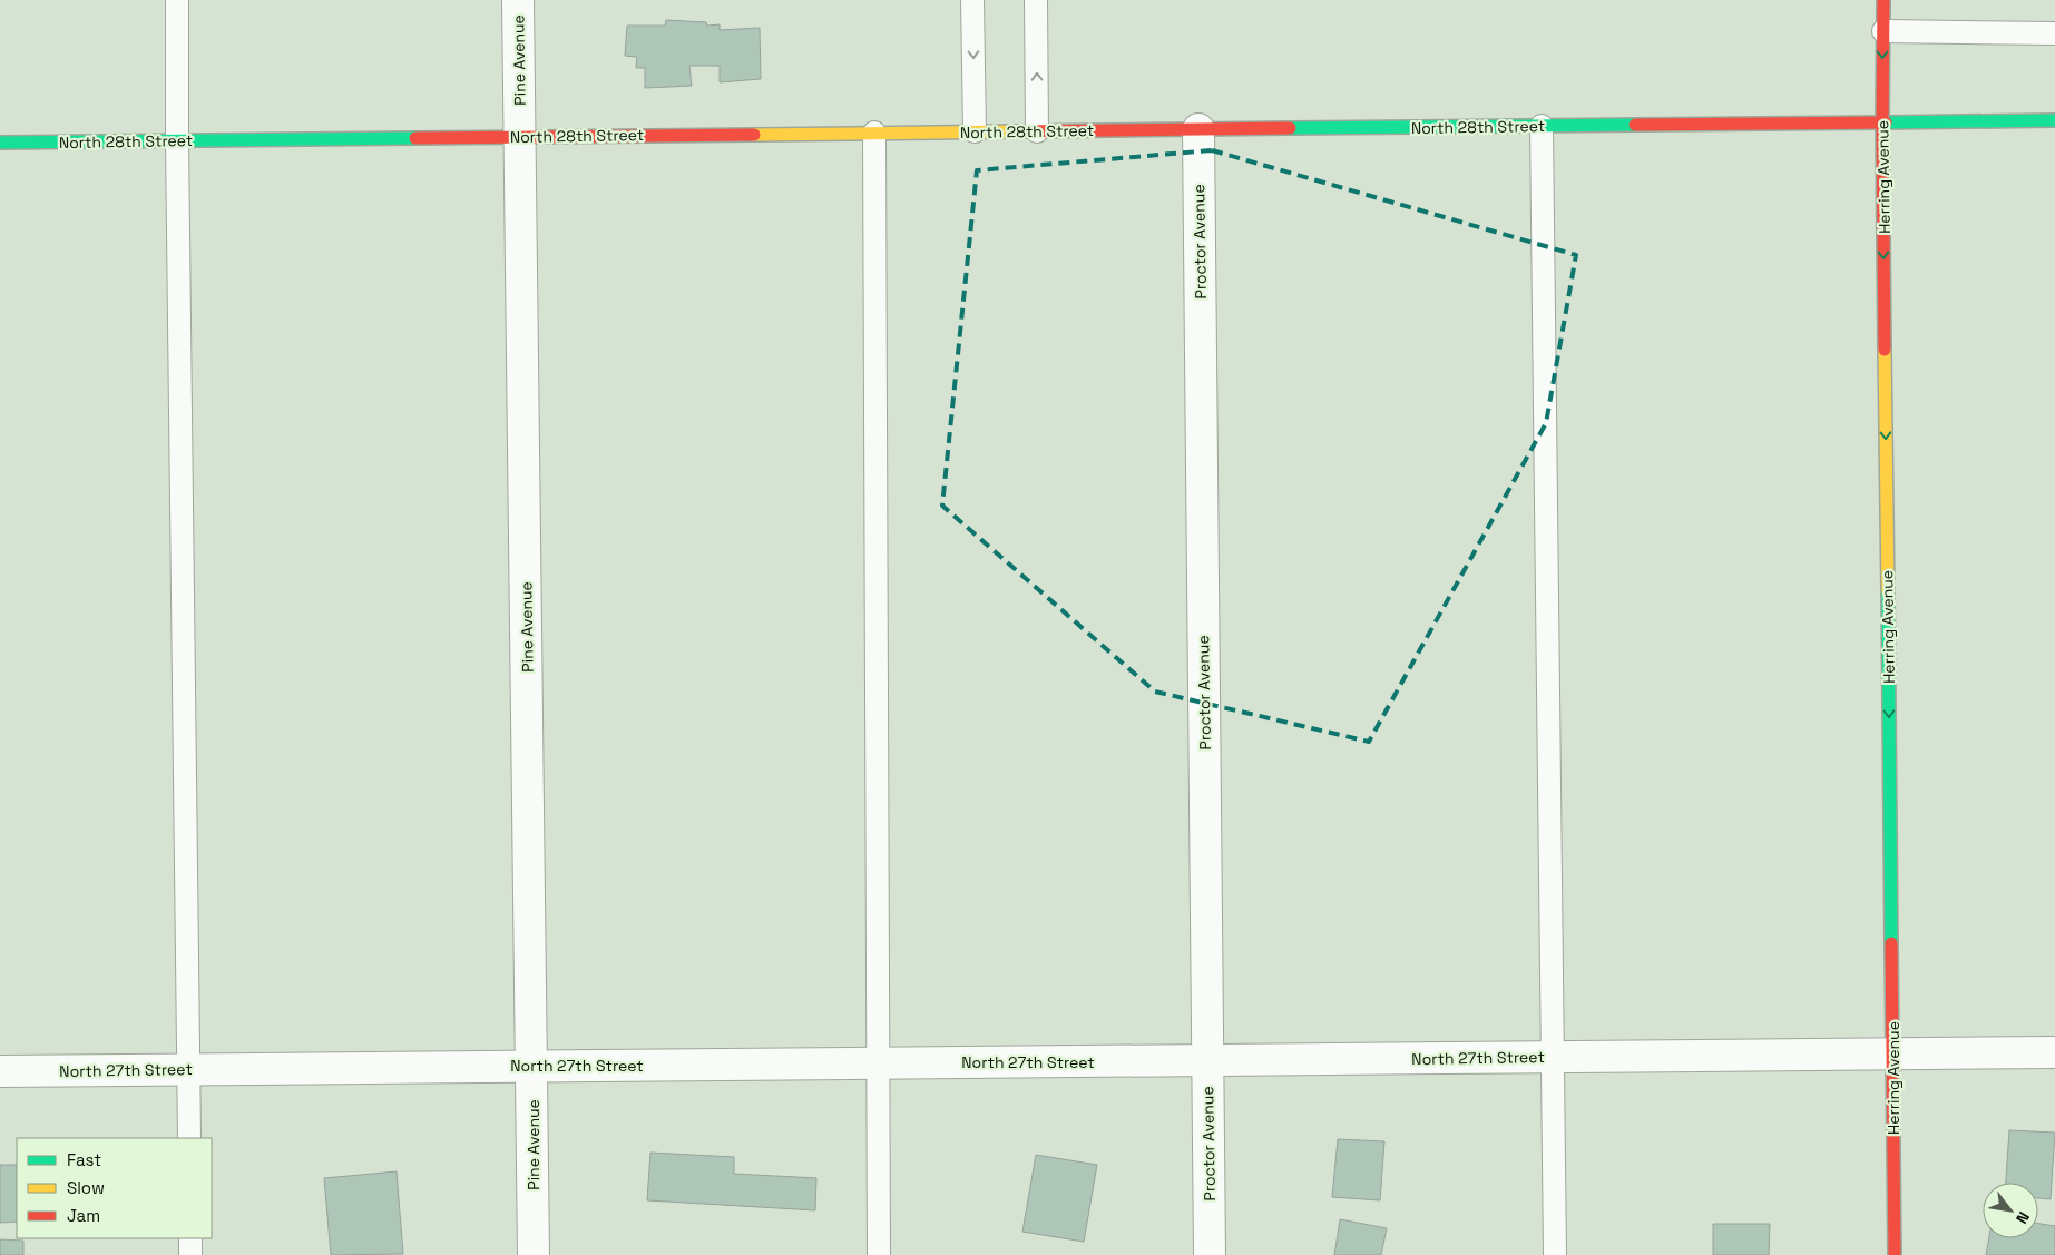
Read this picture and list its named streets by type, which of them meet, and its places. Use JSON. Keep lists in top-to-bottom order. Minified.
{"streets":{"street":["Pine Avenue","North 28th Street","Herring Avenue","Proctor Avenue","North 27th Street"]},"crossings":[["Pine Avenue","North 28th Street"],["Pine Avenue","North 27th Street"],["North 28th Street","Herring Avenue"],["North 28th Street","Proctor Avenue"],["Herring Avenue","North 27th Street"],["Proctor Avenue","North 27th Street"]],"one_way":["Herring Avenue"],"legend":["Fast","Slow","Jam"],"north":"bottom right"}
